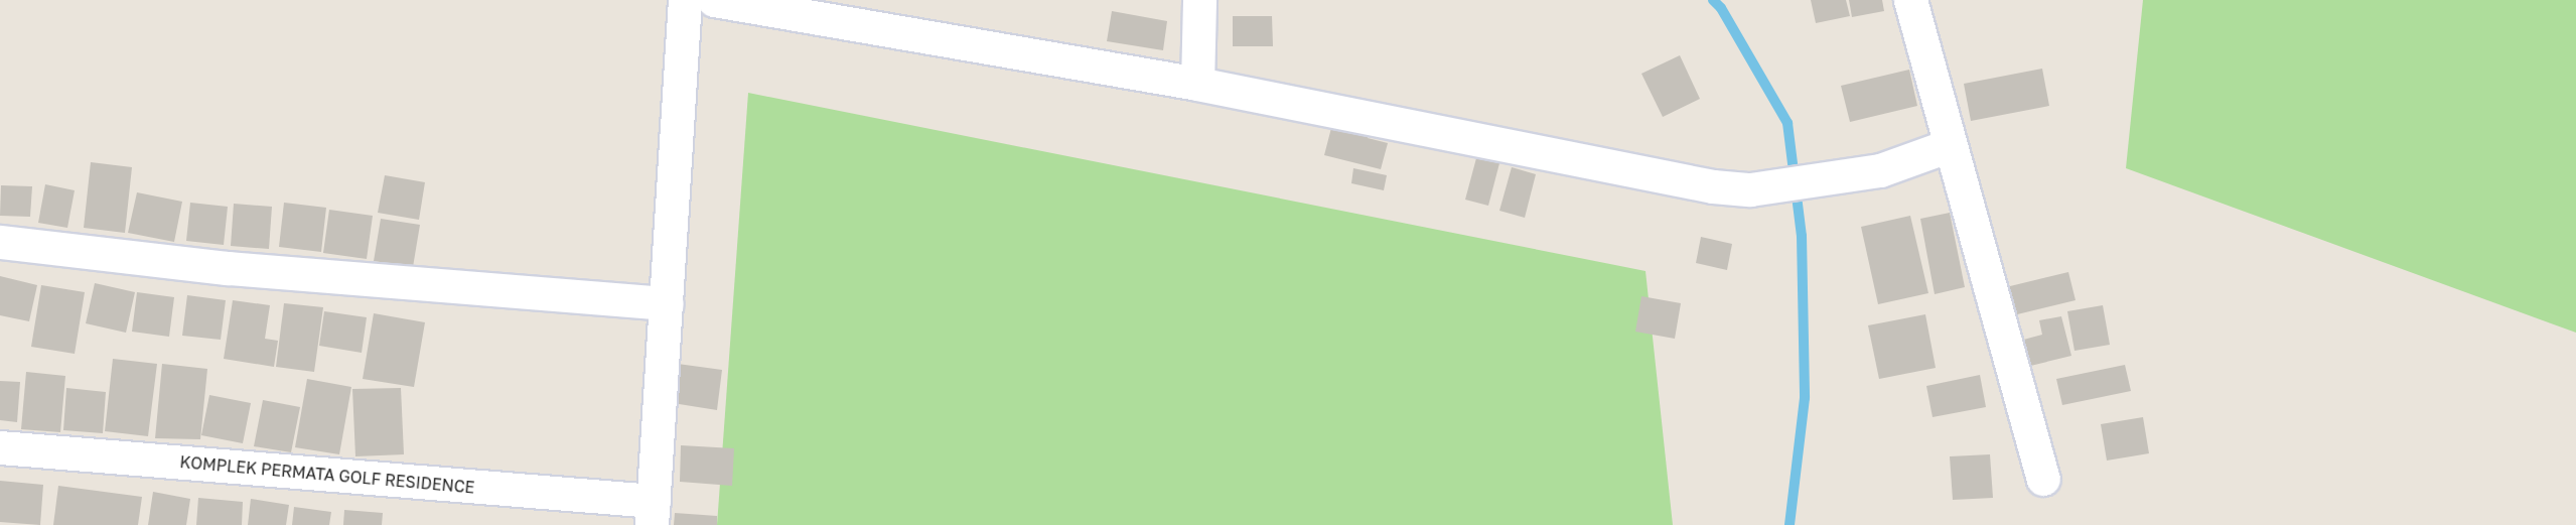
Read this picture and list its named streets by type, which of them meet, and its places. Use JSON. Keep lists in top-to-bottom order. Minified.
{"streets":{"street":["KOMPLEK PERMATA GOLF RESIDENCE"]}}
